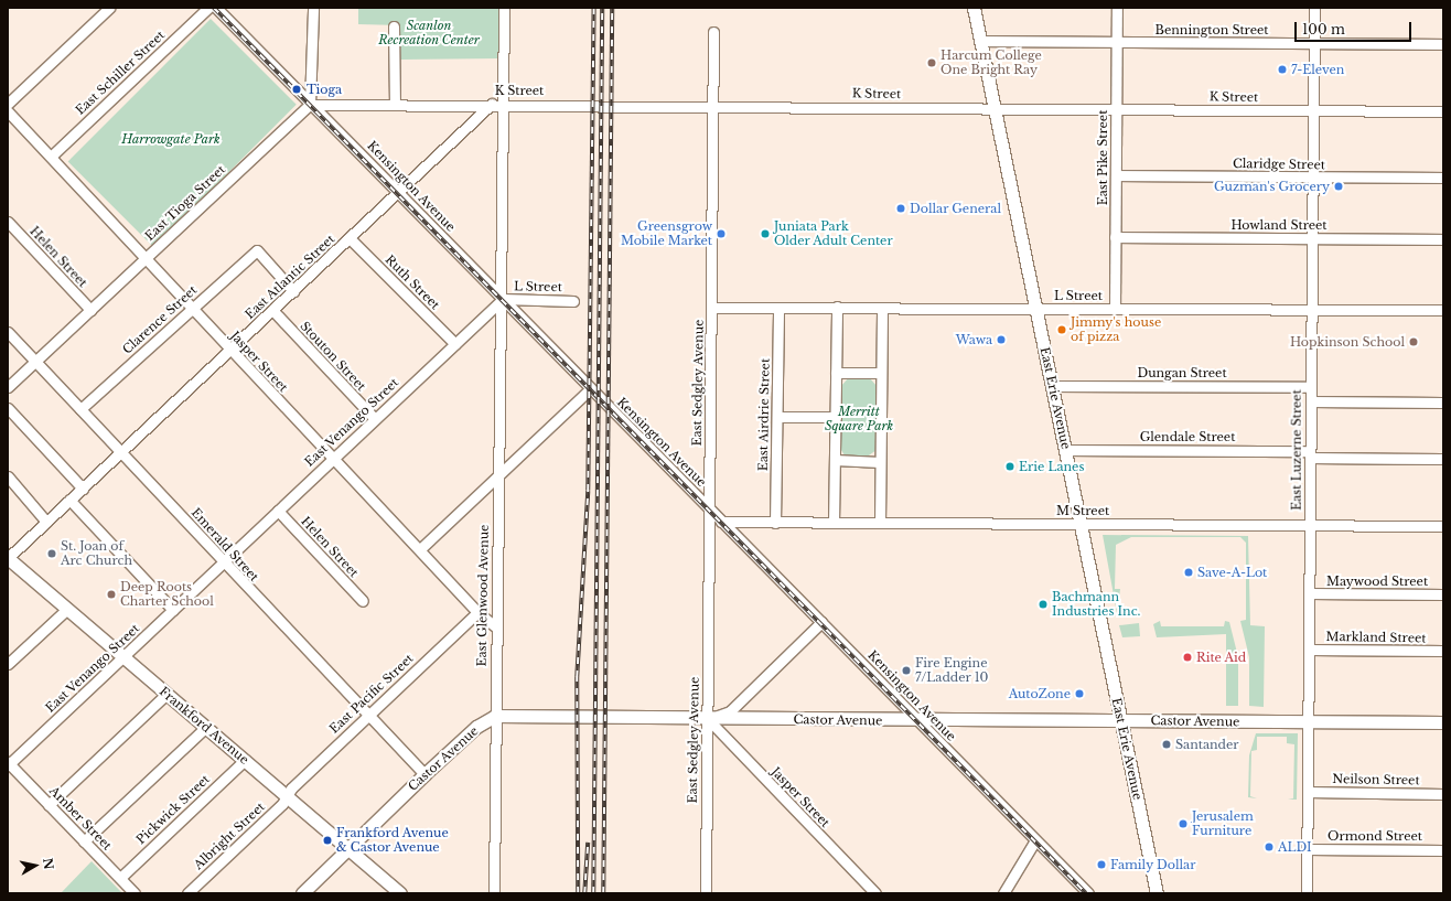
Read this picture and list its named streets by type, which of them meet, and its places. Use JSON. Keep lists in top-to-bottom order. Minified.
{"streets":{"main road":["East Erie Avenue","Castor Avenue","Frankford Avenue"],"street":["Bennington Street","East Schiller Street","K Street","East Pike Street","Claridge Street","Kensington Avenue","East Tioga Street","Howland Street","Helen Street","East Atlantic Street","Ruth Street","L Street","Clarence Street","Stouton Street","Jasper Street","Dungan Street","East Sedgley Avenue","East Airdrie Street","East Venango Street","Glendale Street","East Luzerne Street","M Street","Emerald Street","Maywood Street","East Glenwood Avenue","Markland Street","East Pacific Street","Neilson Street","Pickwick Street","Amber Street","Albright Street","Ormond Street"]},"crossings":[["Bennington Street","East Pike Street"],["Bennington Street","East Erie Avenue"],["Bennington Street","East Luzerne Street"],["East Schiller Street","Jasper Street"],["K Street","East Pike Street"],["K Street","Kensington Avenue"],["K Street","East Tioga Street"],["K Street","East Atlantic Street"],["K Street","East Sedgley Avenue"],["K Street","East Erie Avenue"],["K Street","East Luzerne Street"],["East Pike Street","Claridge Street"],["East Pike Street","Howland Street"],["East Pike Street","L Street"],["Claridge Street","East Luzerne Street"],["Kensington Avenue","East Tioga Street"],["Kensington Avenue","East Atlantic Street"],["Kensington Avenue","L Street"],["Kensington Avenue","East Sedgley Avenue"],["Kensington Avenue","East Venango Street"],["Kensington Avenue","M Street"],["Kensington Avenue","East Glenwood Avenue"],["Kensington Avenue","Castor Avenue"],["East Tioga Street","Helen Street"],["East Tioga Street","Jasper Street"],["East Tioga Street","Emerald Street"],["Howland Street","East Luzerne Street"],["Helen Street","East Venango Street"],["East Atlantic Street","Ruth Street"],["East Atlantic Street","Clarence Street"],["East Atlantic Street","Stouton Street"],["East Atlantic Street","Jasper Street"],["East Atlantic Street","Emerald Street"],["East Atlantic Street","Frankford Avenue"],["Ruth Street","East Venango Street"],["L Street","East Sedgley Avenue"],["L Street","East Erie Avenue"],["L Street","East Airdrie Street"],["L Street","East Venango Street"],["L Street","East Luzerne Street"],["L Street","East Glenwood Avenue"],["Clarence Street","Jasper Street"],["Clarence Street","Emerald Street"],["Stouton Street","East Venango Street"],["Jasper Street","East Sedgley Avenue"],["Jasper Street","East Venango Street"],["Jasper Street","East Glenwood Avenue"],["Jasper Street","East Pacific Street"],["Jasper Street","Castor Avenue"],["Dungan Street","East Erie Avenue"],["Dungan Street","East Luzerne Street"],["East Sedgley Avenue","Castor Avenue"],["East Erie Avenue","Glendale Street"],["East Erie Avenue","M Street"],["East Erie Avenue","Castor Avenue"],["East Airdrie Street","M Street"],["East Venango Street","Emerald Street"],["East Venango Street","East Glenwood Avenue"],["East Venango Street","Frankford Avenue"],["East Venango Street","Amber Street"],["Glendale Street","East Luzerne Street"],["East Luzerne Street","M Street"],["East Luzerne Street","Maywood Street"],["East Luzerne Street","Markland Street"],["East Luzerne Street","Castor Avenue"],["East Luzerne Street","Neilson Street"],["East Luzerne Street","Ormond Street"],["Emerald Street","East Pacific Street"],["Emerald Street","Castor Avenue"],["East Glenwood Avenue","Castor Avenue"],["East Pacific Street","Frankford Avenue"],["East Pacific Street","Albright Street"],["Castor Avenue","Frankford Avenue"],["Frankford Avenue","Pickwick Street"],["Frankford Avenue","Albright Street"],["Pickwick Street","Amber Street"]],"parks":["Scanlon Recreation Center","Harrowgate Park","Merritt Square Park"],"places":["Harcum College One Bright Ray","7-Eleven","Tioga","Guzman's Grocery","Dollar General","Greensgrow Mobile Market","Juniata Park Older Adult Center","Jimmy's house of pizza","Wawa","Hopkinson School","Erie Lanes","St. Joan of Arc Church","Save-A-Lot","Deep Roots Charter School","Bachmann Industries Inc.","Rite Aid","Fire Engine 7/Ladder 10","AutoZone","Santander","Jerusalem Furniture","Frankford Avenue & Castor Avenue","ALDI","Family Dollar"],"scale_bar":"100 m","north":"right"}
